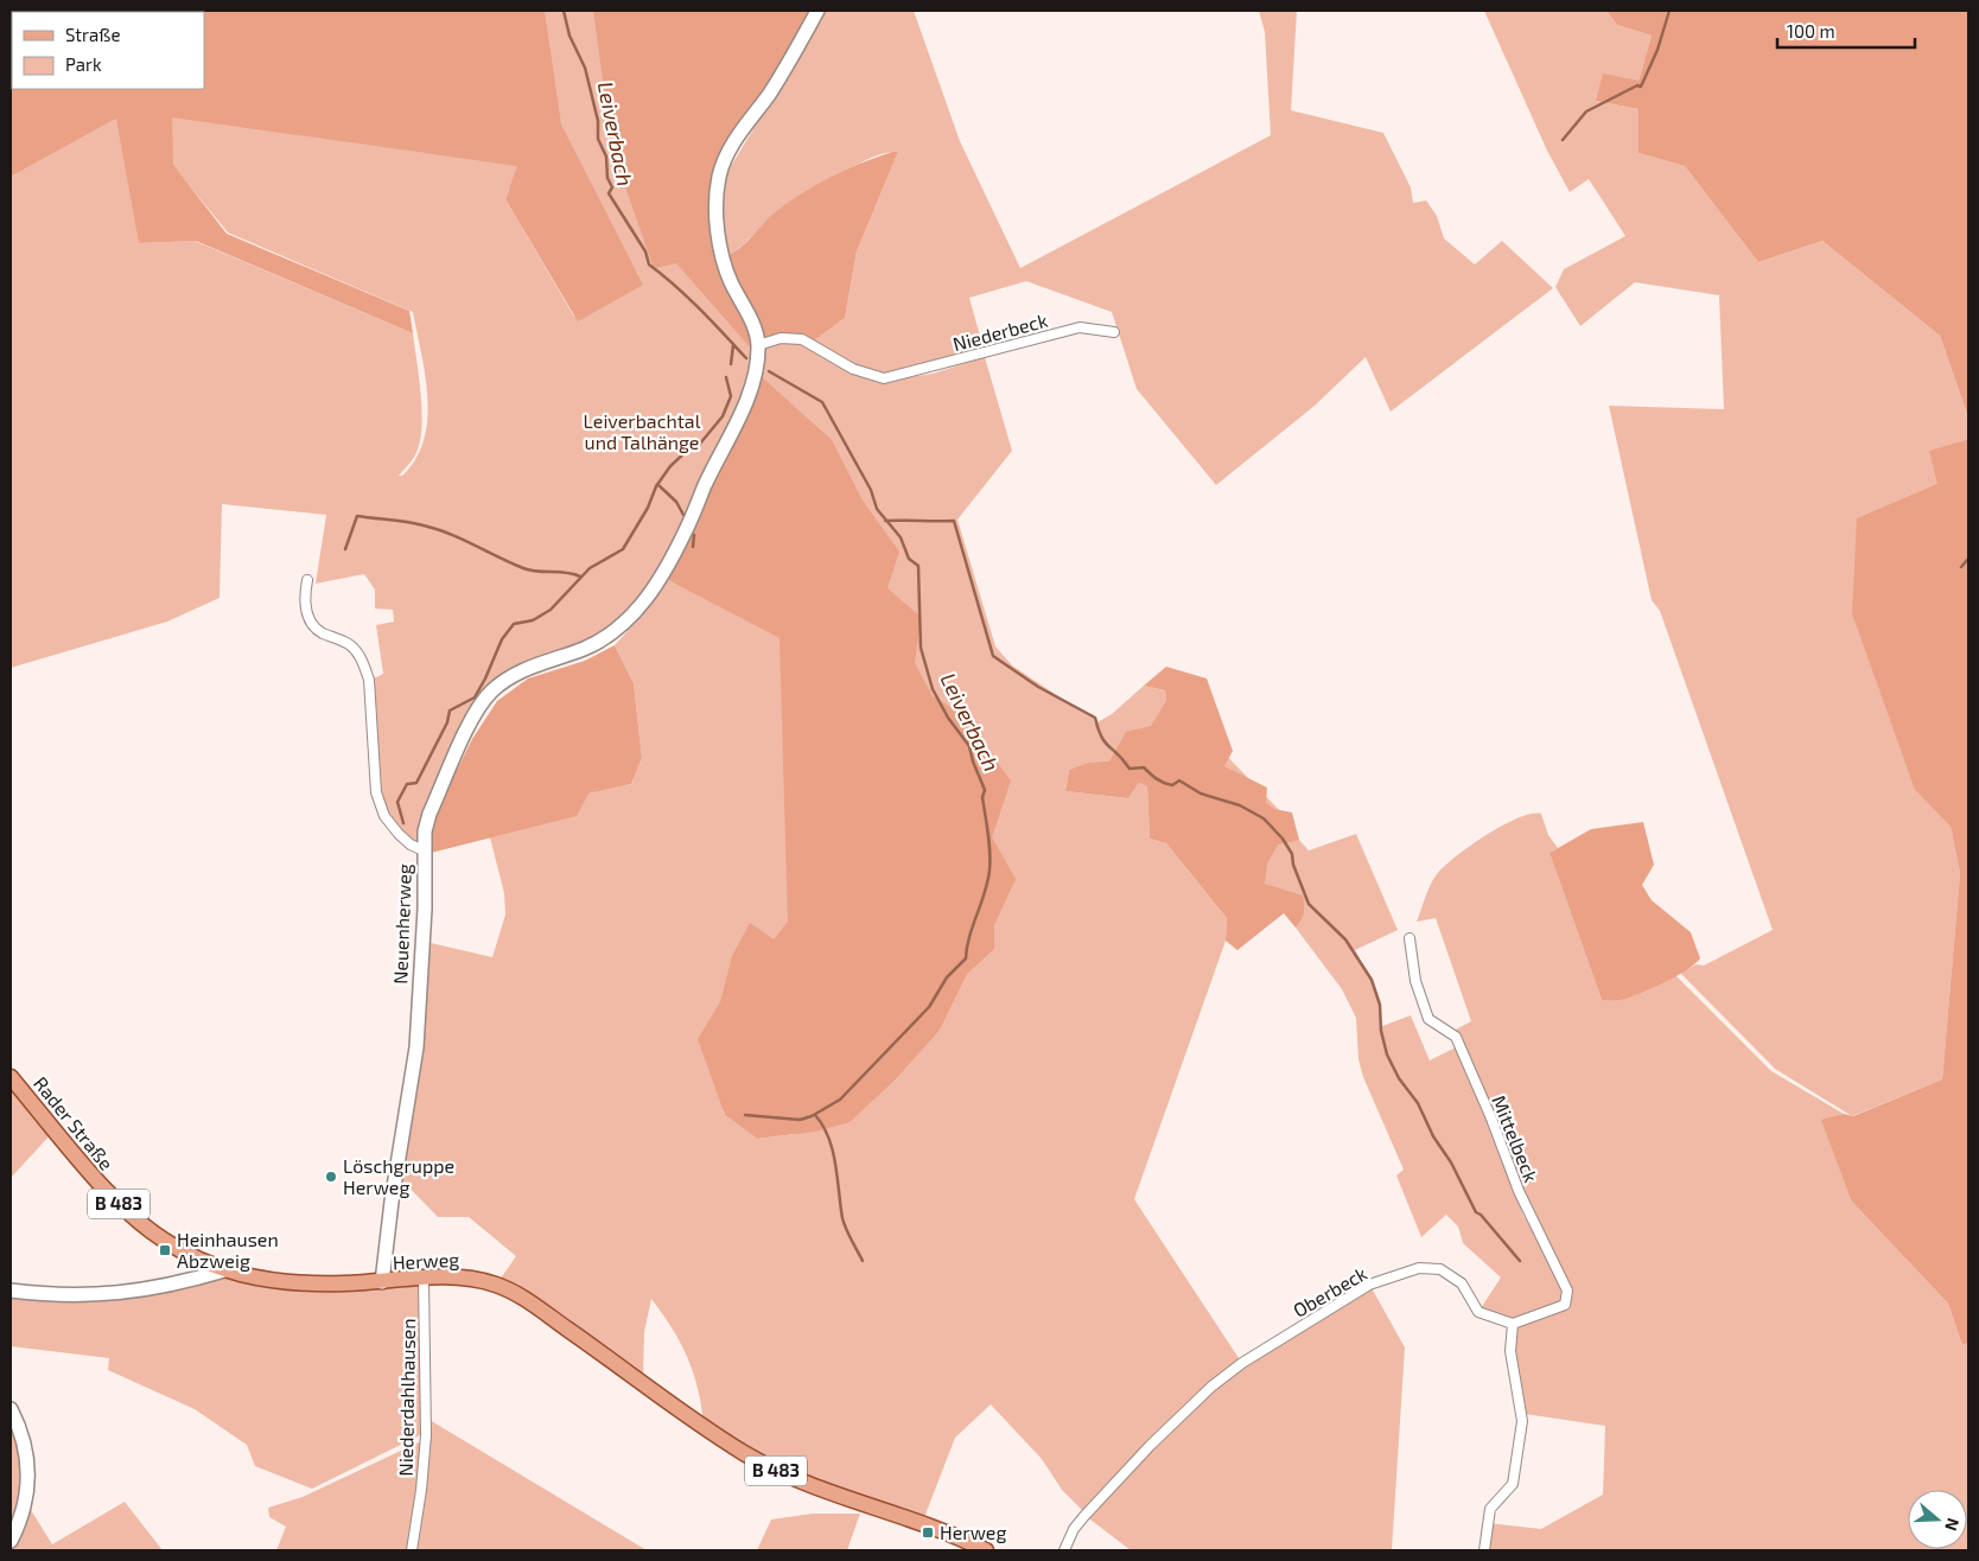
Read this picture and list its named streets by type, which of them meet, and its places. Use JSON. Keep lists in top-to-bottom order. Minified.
{"streets":{"main road":["Rader Straße","B 483","Herweg"],"street":["Niederbeck","Neuenherweg","Mittelbeck","Oberbeck","Niederdahlhausen"]},"crossings":[["Neuenherweg","Herweg"],["Rader Straße","Herweg"],["Mittelbeck","Oberbeck"],["Herweg","Niederdahlhausen"]],"water":["Leiverbach"],"parks":["Leiverbachtal und Talhänge"],"places":{"other":["Löschgruppe Herweg"],"transit":["Heinhausen Abzweig","Herweg"]},"legend":["Straße","Park"],"scale_bar":"100 m","north":"right"}
